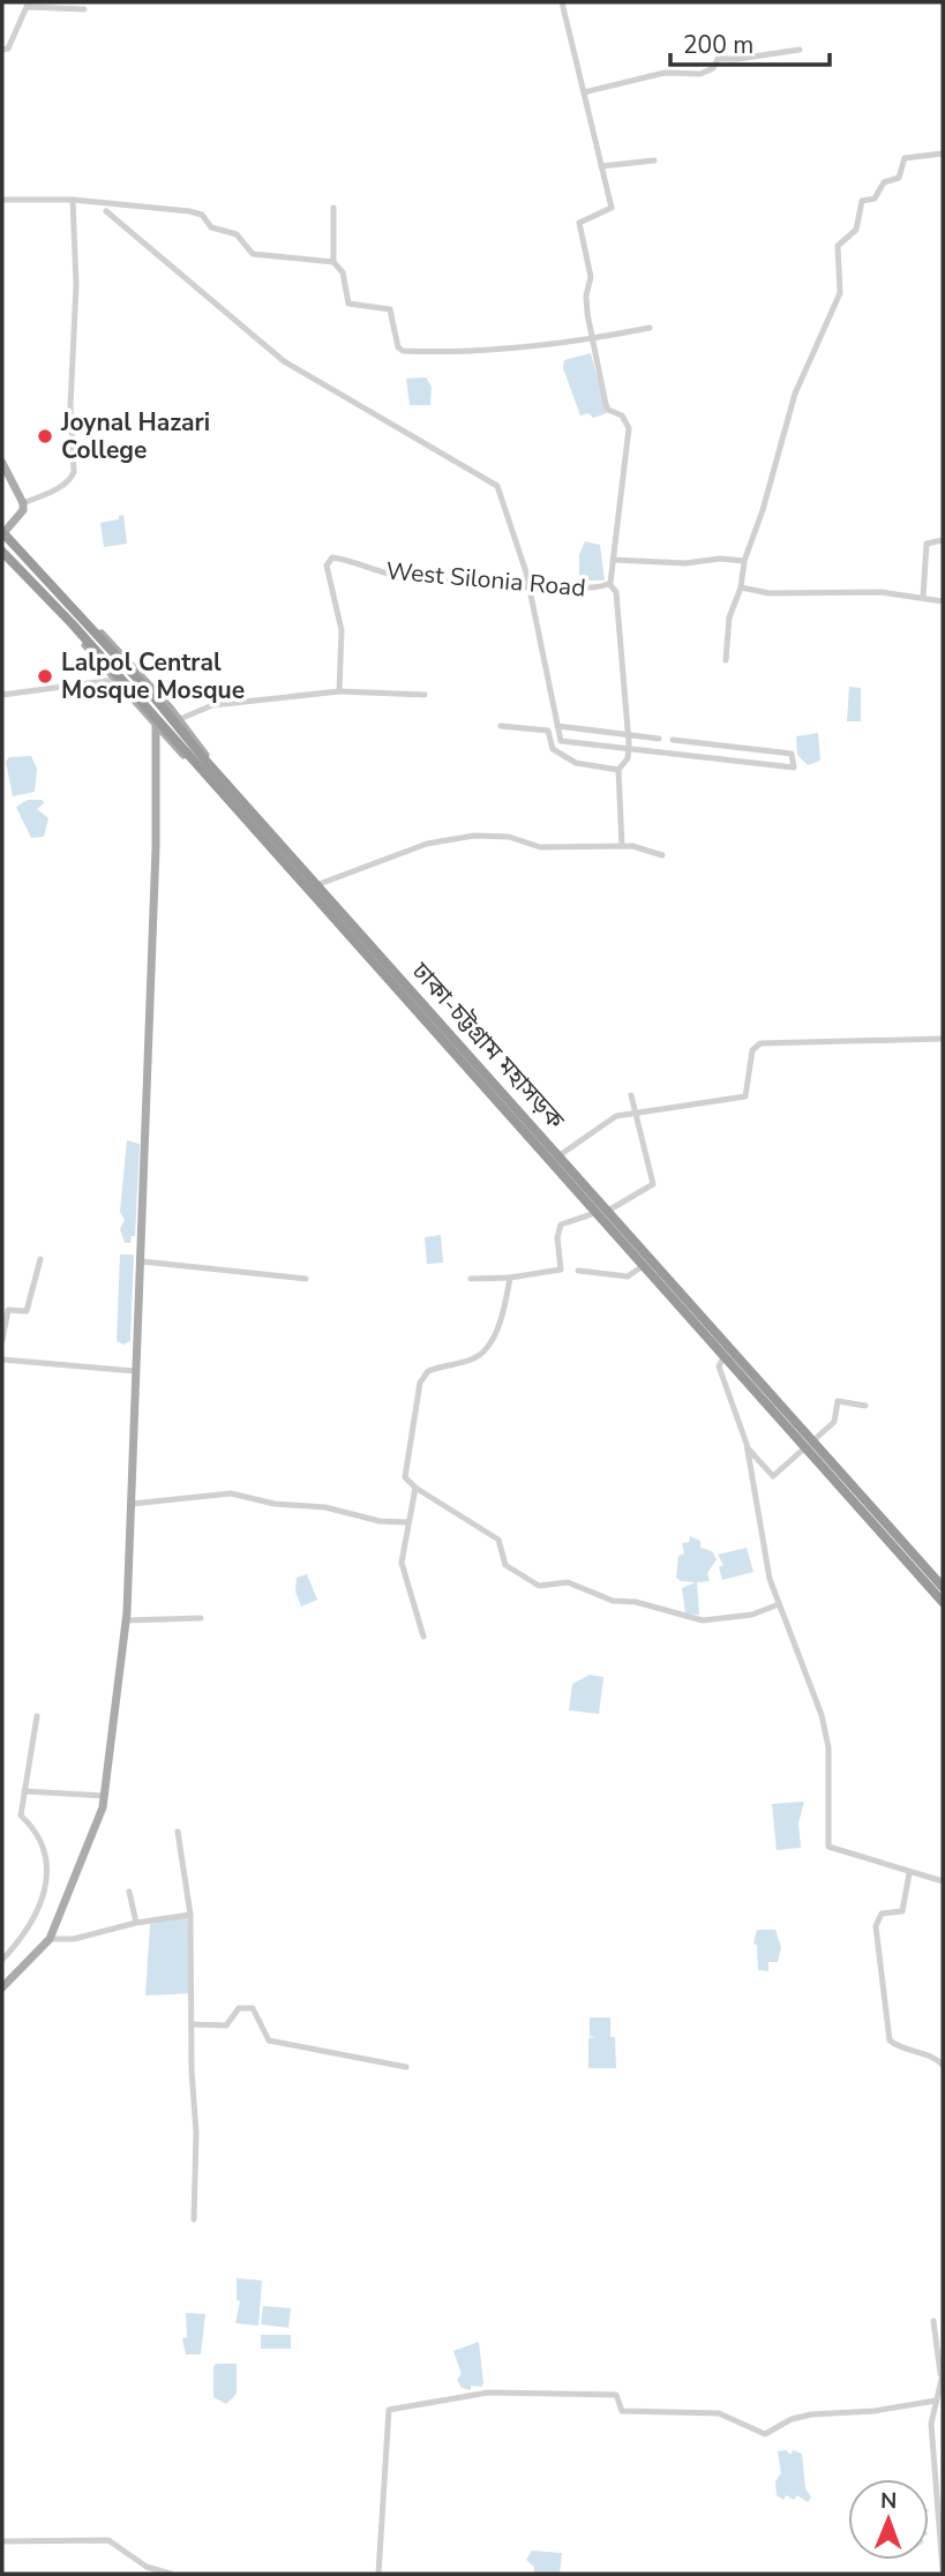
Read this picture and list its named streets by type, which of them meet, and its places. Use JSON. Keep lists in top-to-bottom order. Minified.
{"streets":{"highway":["ঢাকা-চট্টগ্রাম মহাসড়ক"],"street":["West Silonia Road"]},"places":["Joynal Hazari College","Lalpol Central Mosque Mosque"],"scale_bar":"200 m","north":"top"}
